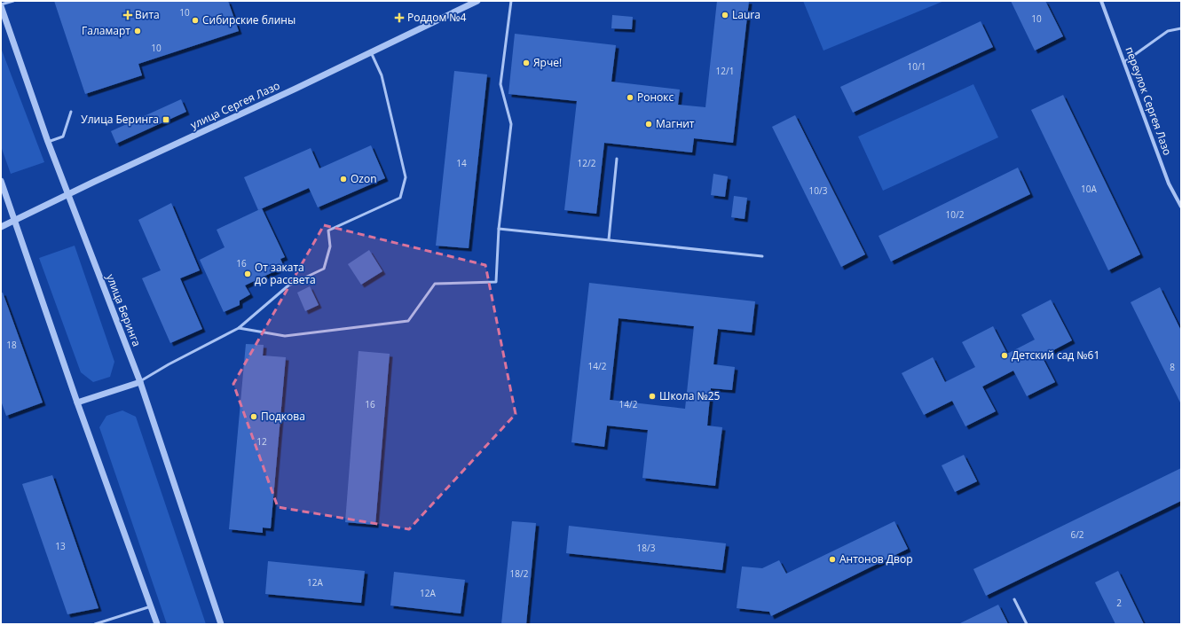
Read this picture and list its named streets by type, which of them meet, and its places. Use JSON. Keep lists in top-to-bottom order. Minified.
{"streets":{"street":["переулок Сергея Лазо","улица Сергея Лазо","улица Беринга"]},"crossings":[["улица Сергея Лазо","улица Беринга"]],"places":{"health":["Вита","Роддом №4"],"other":["Laura","Сибирские блины","Галамарт","Ярче!","Ронокс","Магнит","Ozon","От заката до рассвета","Детский сад №61","Школа №25","Подкова","Антонов Двор"],"transit":["Улица Беринга"]},"house_numbers":["10","10","10","10/1","12/1","14","12/2","10А","10/3","10/2","16","18","14/2","8","16","14/2","12","6/2","13","18/3","18/2","12А","12А","2"]}
